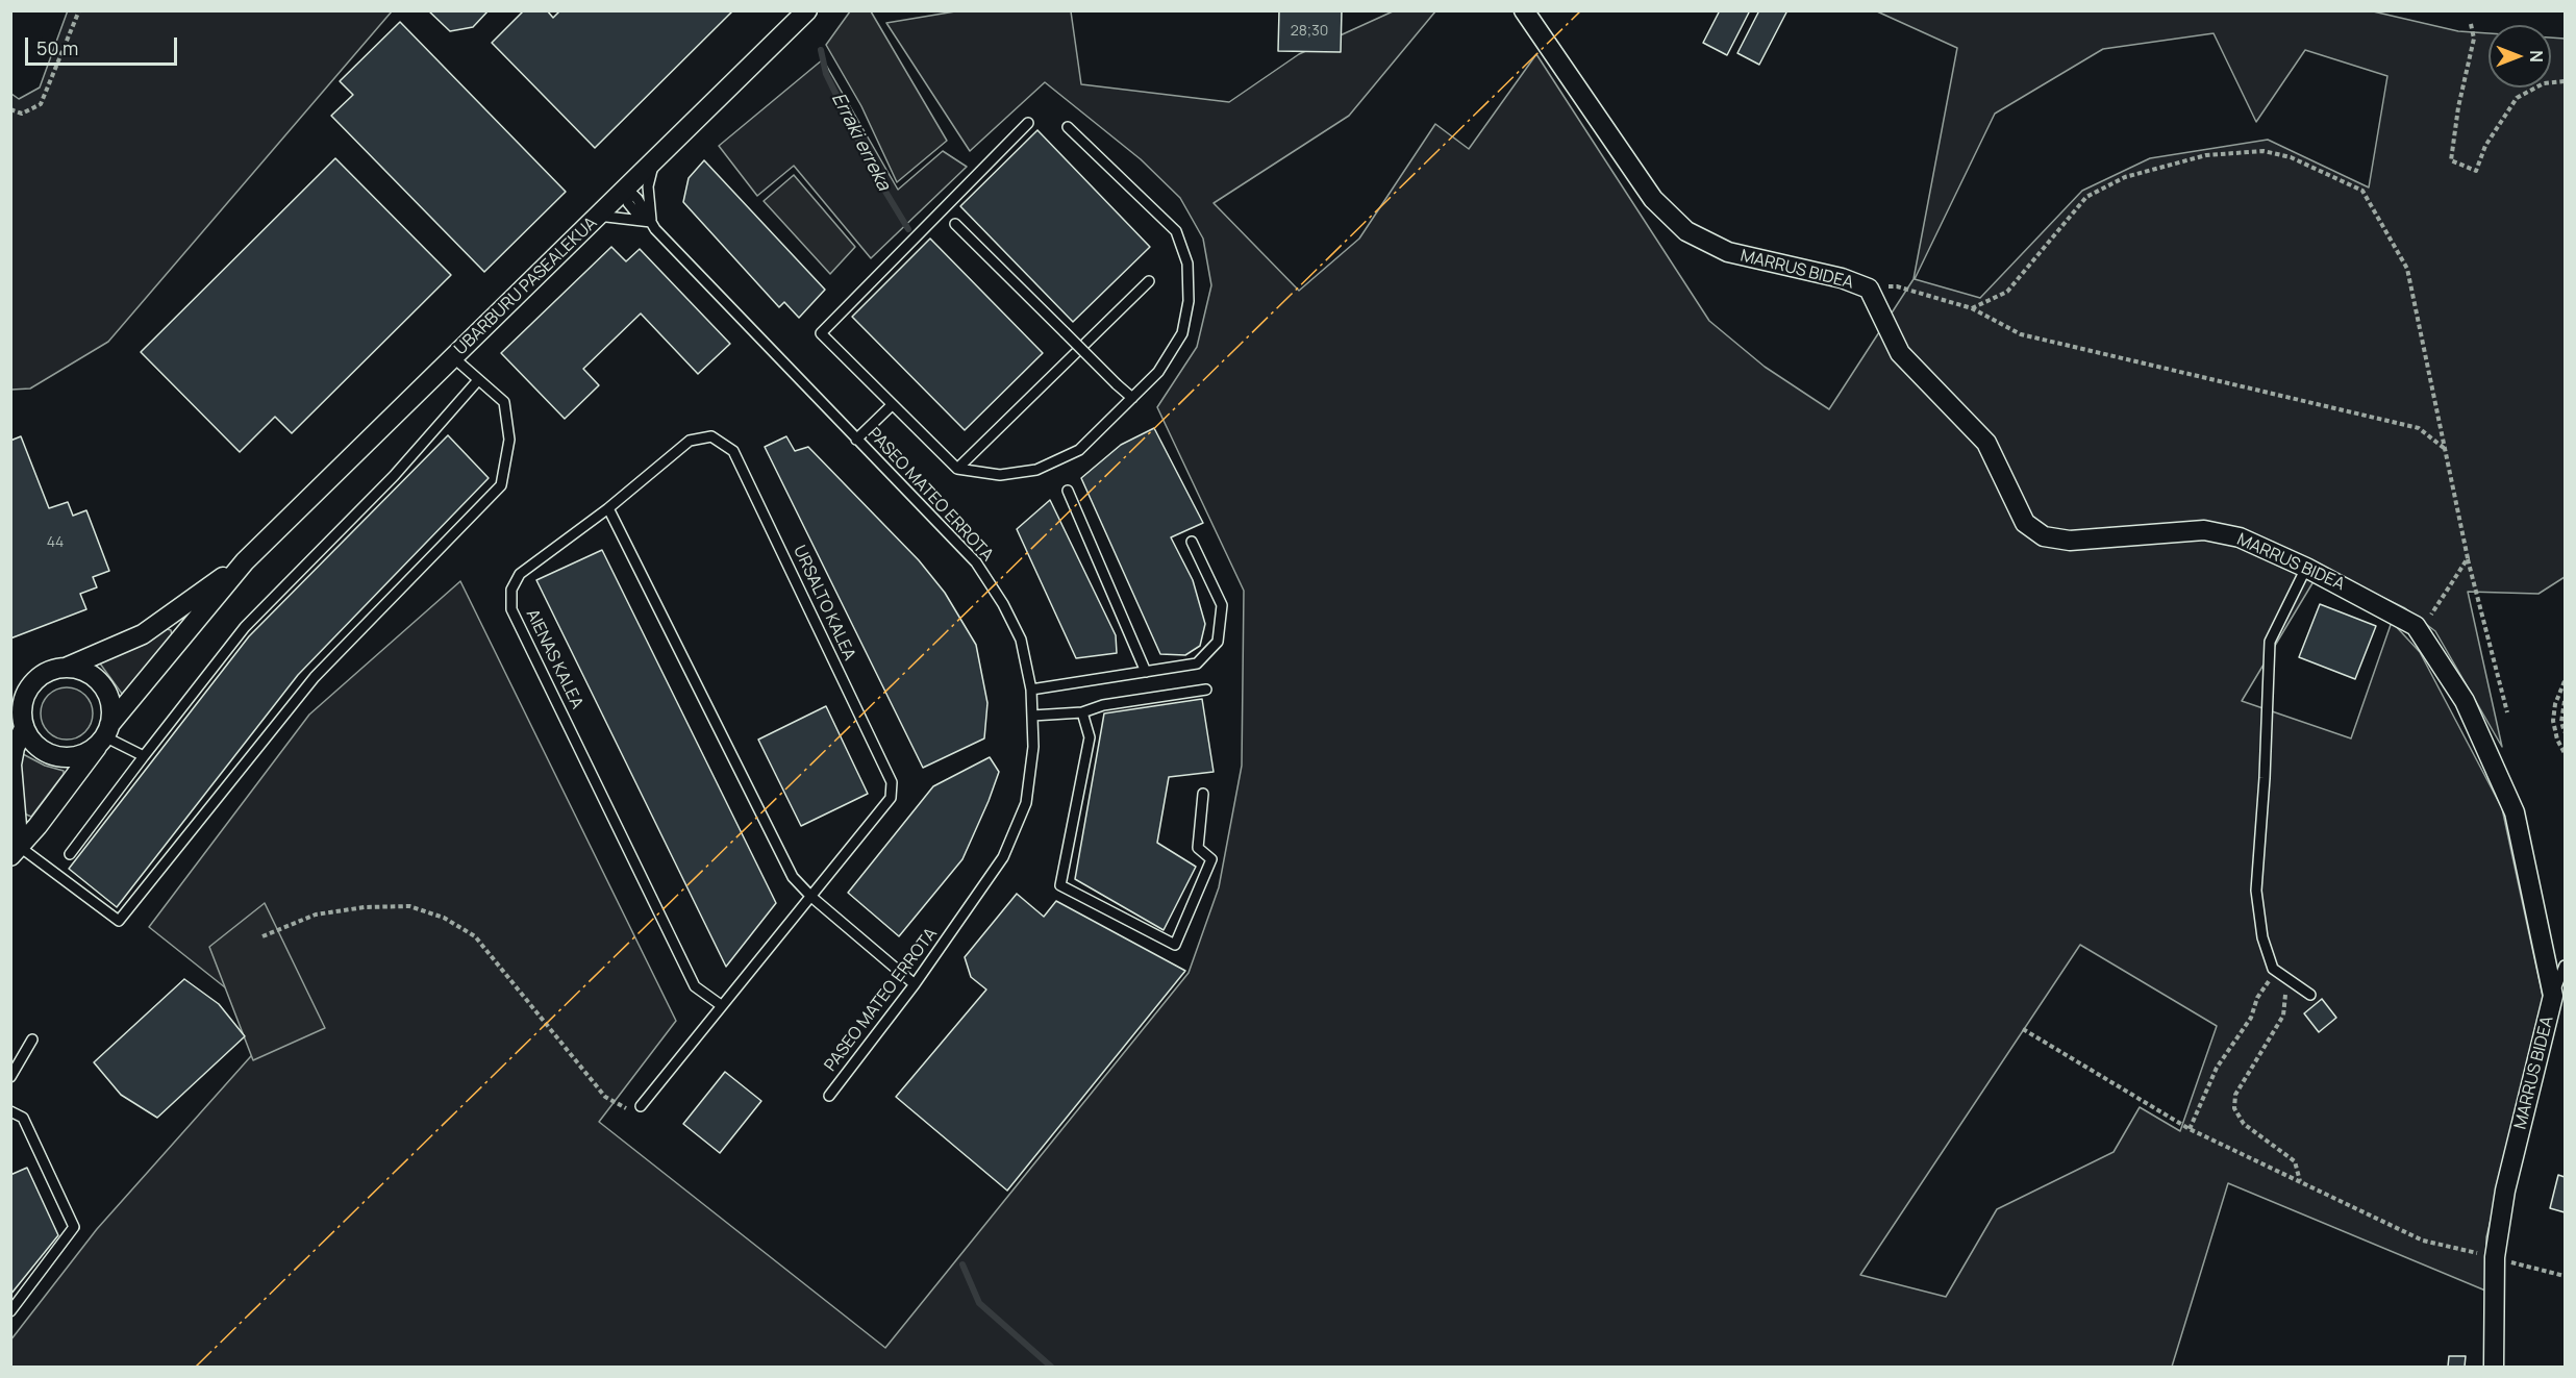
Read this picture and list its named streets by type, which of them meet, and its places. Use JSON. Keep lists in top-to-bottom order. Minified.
{"streets":{"street":["MARRUS BIDEA","UBARBURU PASEALEKUA"],"lane":["PASEO MATEO ERROTA","URSALTO KALEA","AIENAS KALEA"]},"crossings":[["UBARBURU PASEALEKUA","PASEO MATEO ERROTA"],["URSALTO KALEA","AIENAS KALEA"]],"water":["Erraki erreka"],"house_numbers":["28;30","44"],"scale_bar":"50 m","north":"right"}
